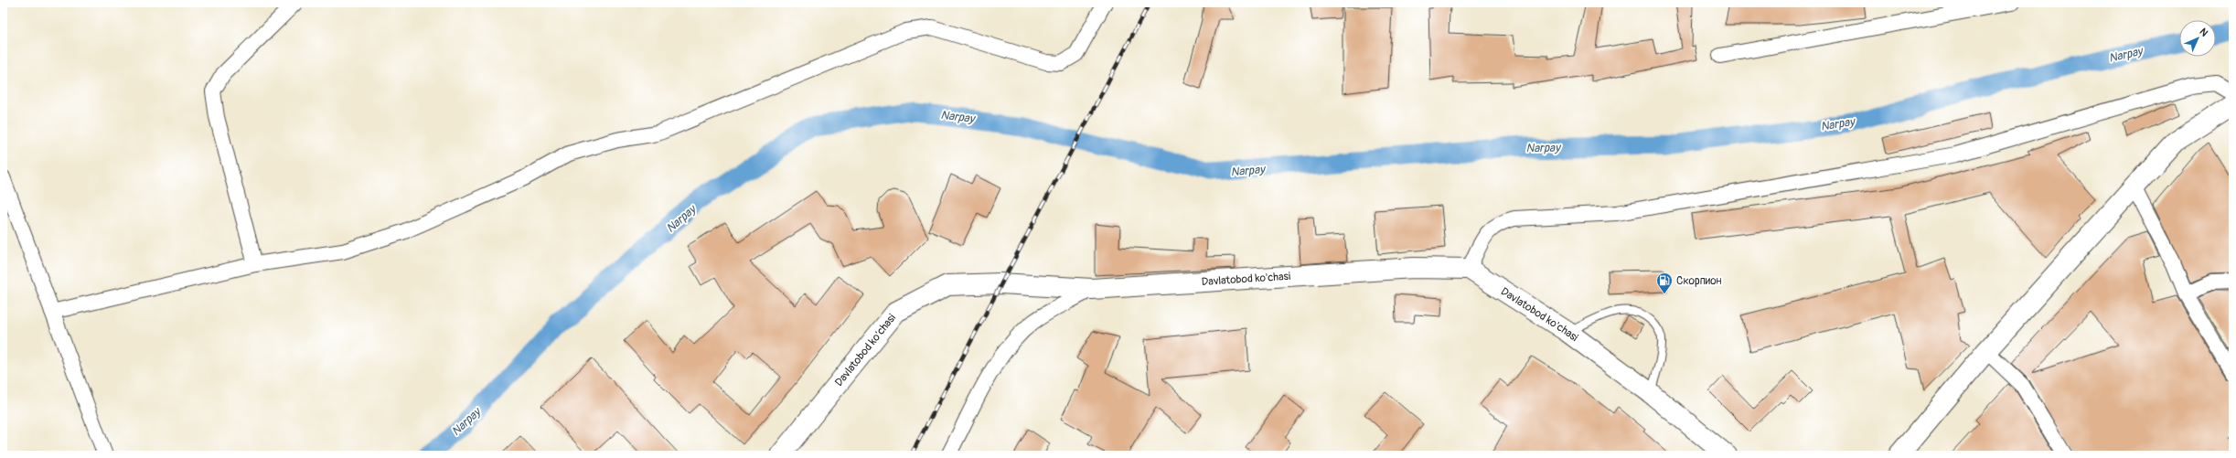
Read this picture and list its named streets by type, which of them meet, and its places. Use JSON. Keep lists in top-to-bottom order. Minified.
{"streets":{"street":["Davlatobod ko'chasi"]},"water":["Narpay"],"places":{"fuel station":["Скорпион"]},"north":"top right"}
